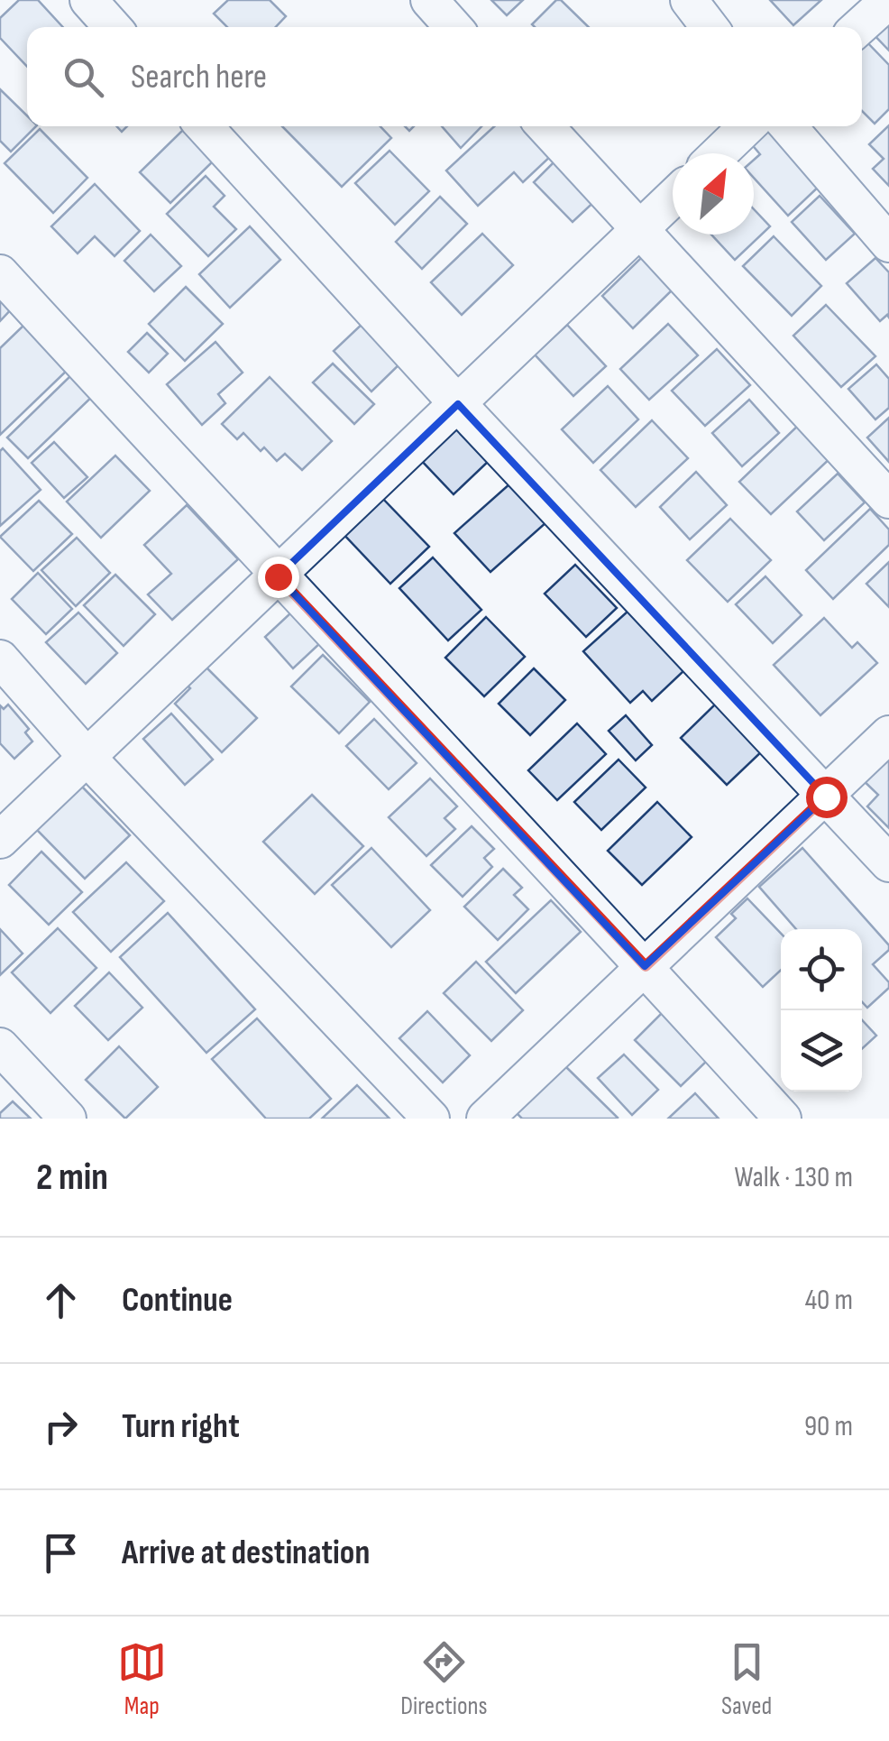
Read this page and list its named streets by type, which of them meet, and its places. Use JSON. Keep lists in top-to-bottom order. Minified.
{"north":"top right","page":{"search":"Search here","heading":["2 min","Walk · 130 m"],"list":[["Continue","40 m"],["Turn right","90 m"],"Arrive at destination"],"nav":["Map","Directions","Saved"]}}
